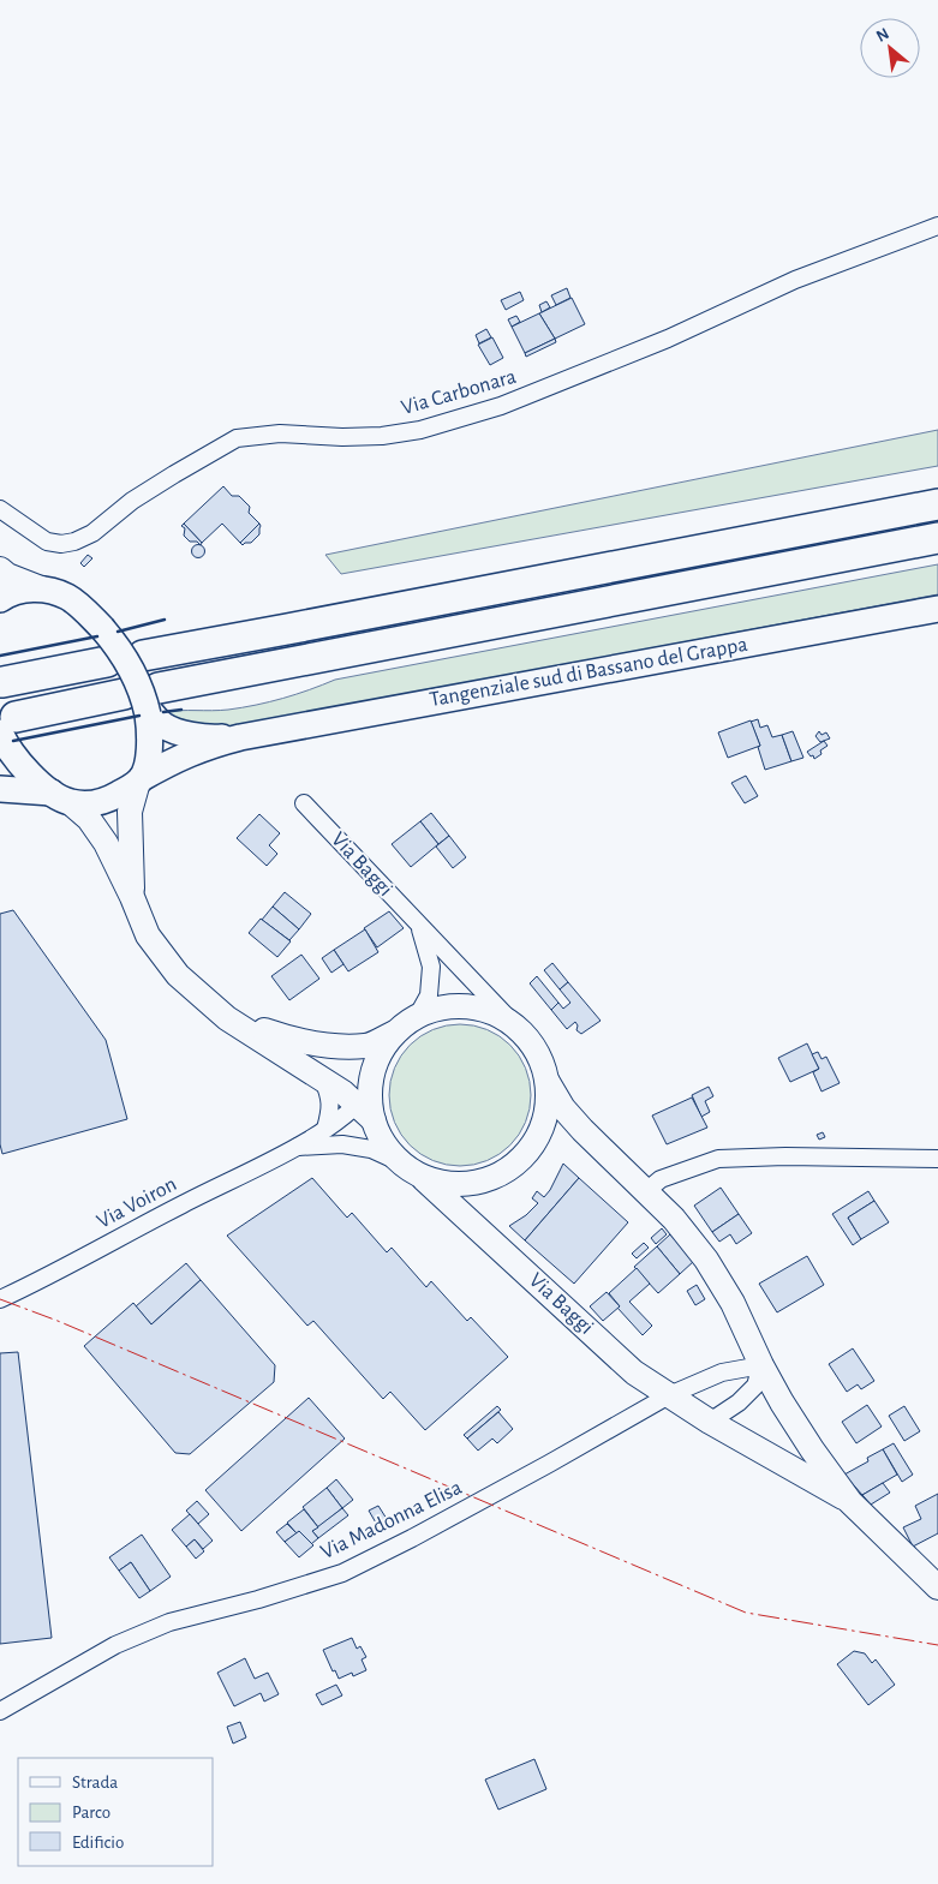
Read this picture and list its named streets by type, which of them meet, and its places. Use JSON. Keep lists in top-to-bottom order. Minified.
{"streets":{"main road":["Tangenziale sud di Bassano del Grappa","Via Baggi"],"street":["Via Carbonara","Via Voiron","Via Madonna Elisa"]},"crossings":[["Tangenziale sud di Bassano del Grappa","Via Baggi"],["Via Baggi","Via Voiron"],["Via Baggi","Via Madonna Elisa"]],"legend":["Strada","Parco","Edificio"],"north":"top left"}
